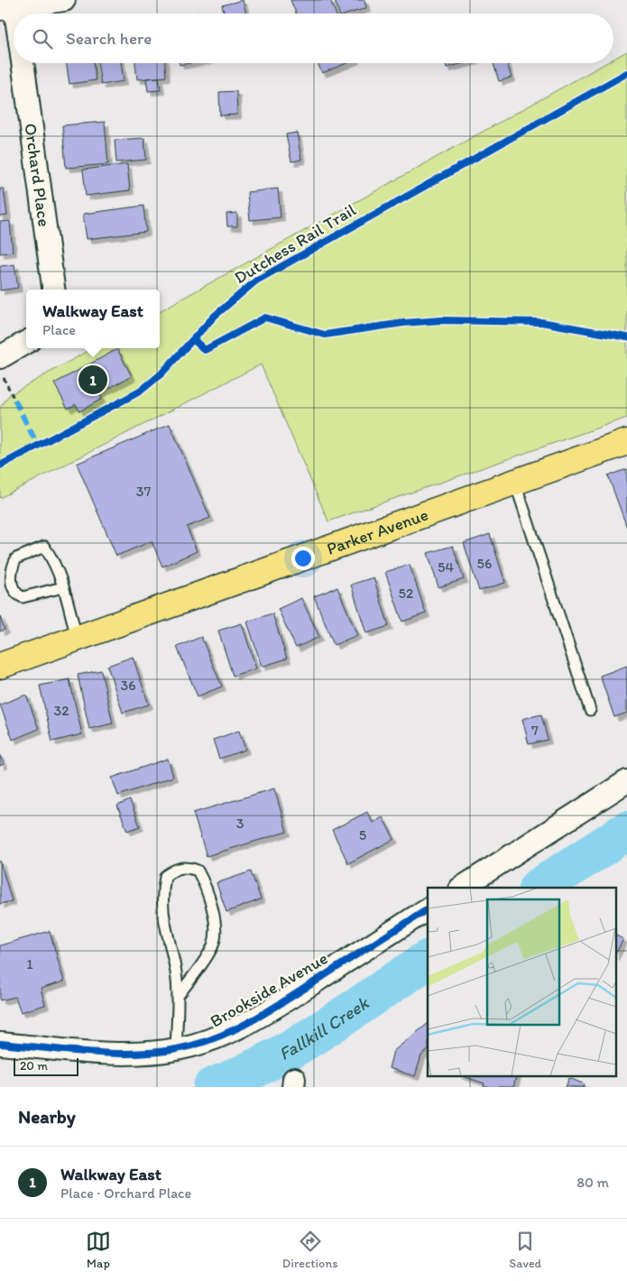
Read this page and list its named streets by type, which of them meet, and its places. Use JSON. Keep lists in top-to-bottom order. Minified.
{"streets":{"main road":["Parker Avenue"],"street":["Orchard Place","Brookside Avenue"],"cycle path":["Dutchess Rail Trail"]},"water":["Fallkill Creek"],"house_numbers":["37","56","54","52","36","32","7","3","5","1"],"scale_bar":"20 m","page":{"search":"Search here","popup":["Walkway East","Place"],"pins":"1","scale":"20 m","heading":"Nearby","list":[{"mark":"1","name":"Walkway East","note":"Place · Orchard Place","value":"80 m"}],"nav":["Map","Directions","Saved"]}}
